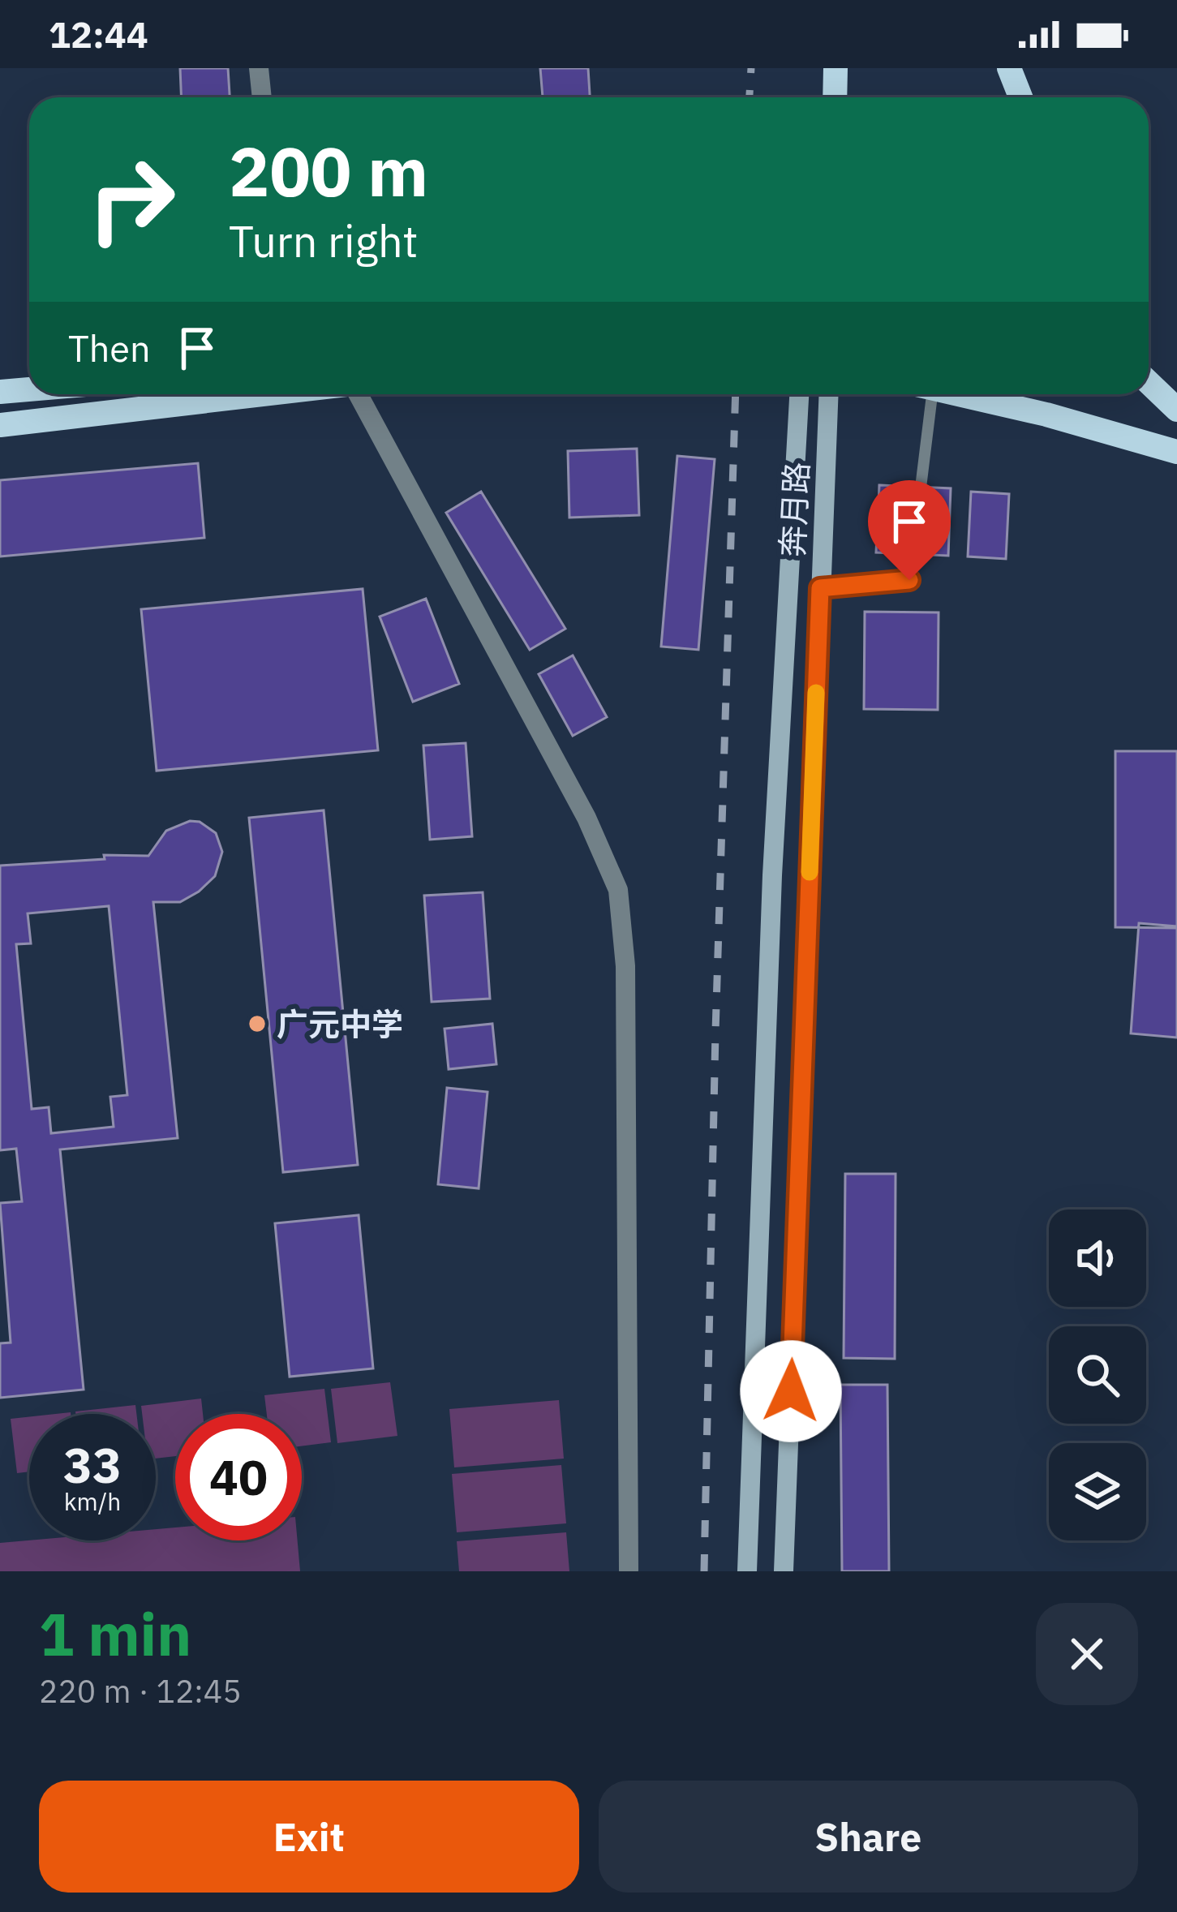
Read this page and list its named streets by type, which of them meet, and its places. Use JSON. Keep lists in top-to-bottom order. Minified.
{"streets":{"street":["奔月路"]},"places":["广元中学"],"page":{"status":"12:44","turn":["200 m","Turn right"],"then":"Then","speed":"33 km/h","limit":"40","heading":["1 min","220 m · 12:45"],"buttons":["Exit","Share"]}}
